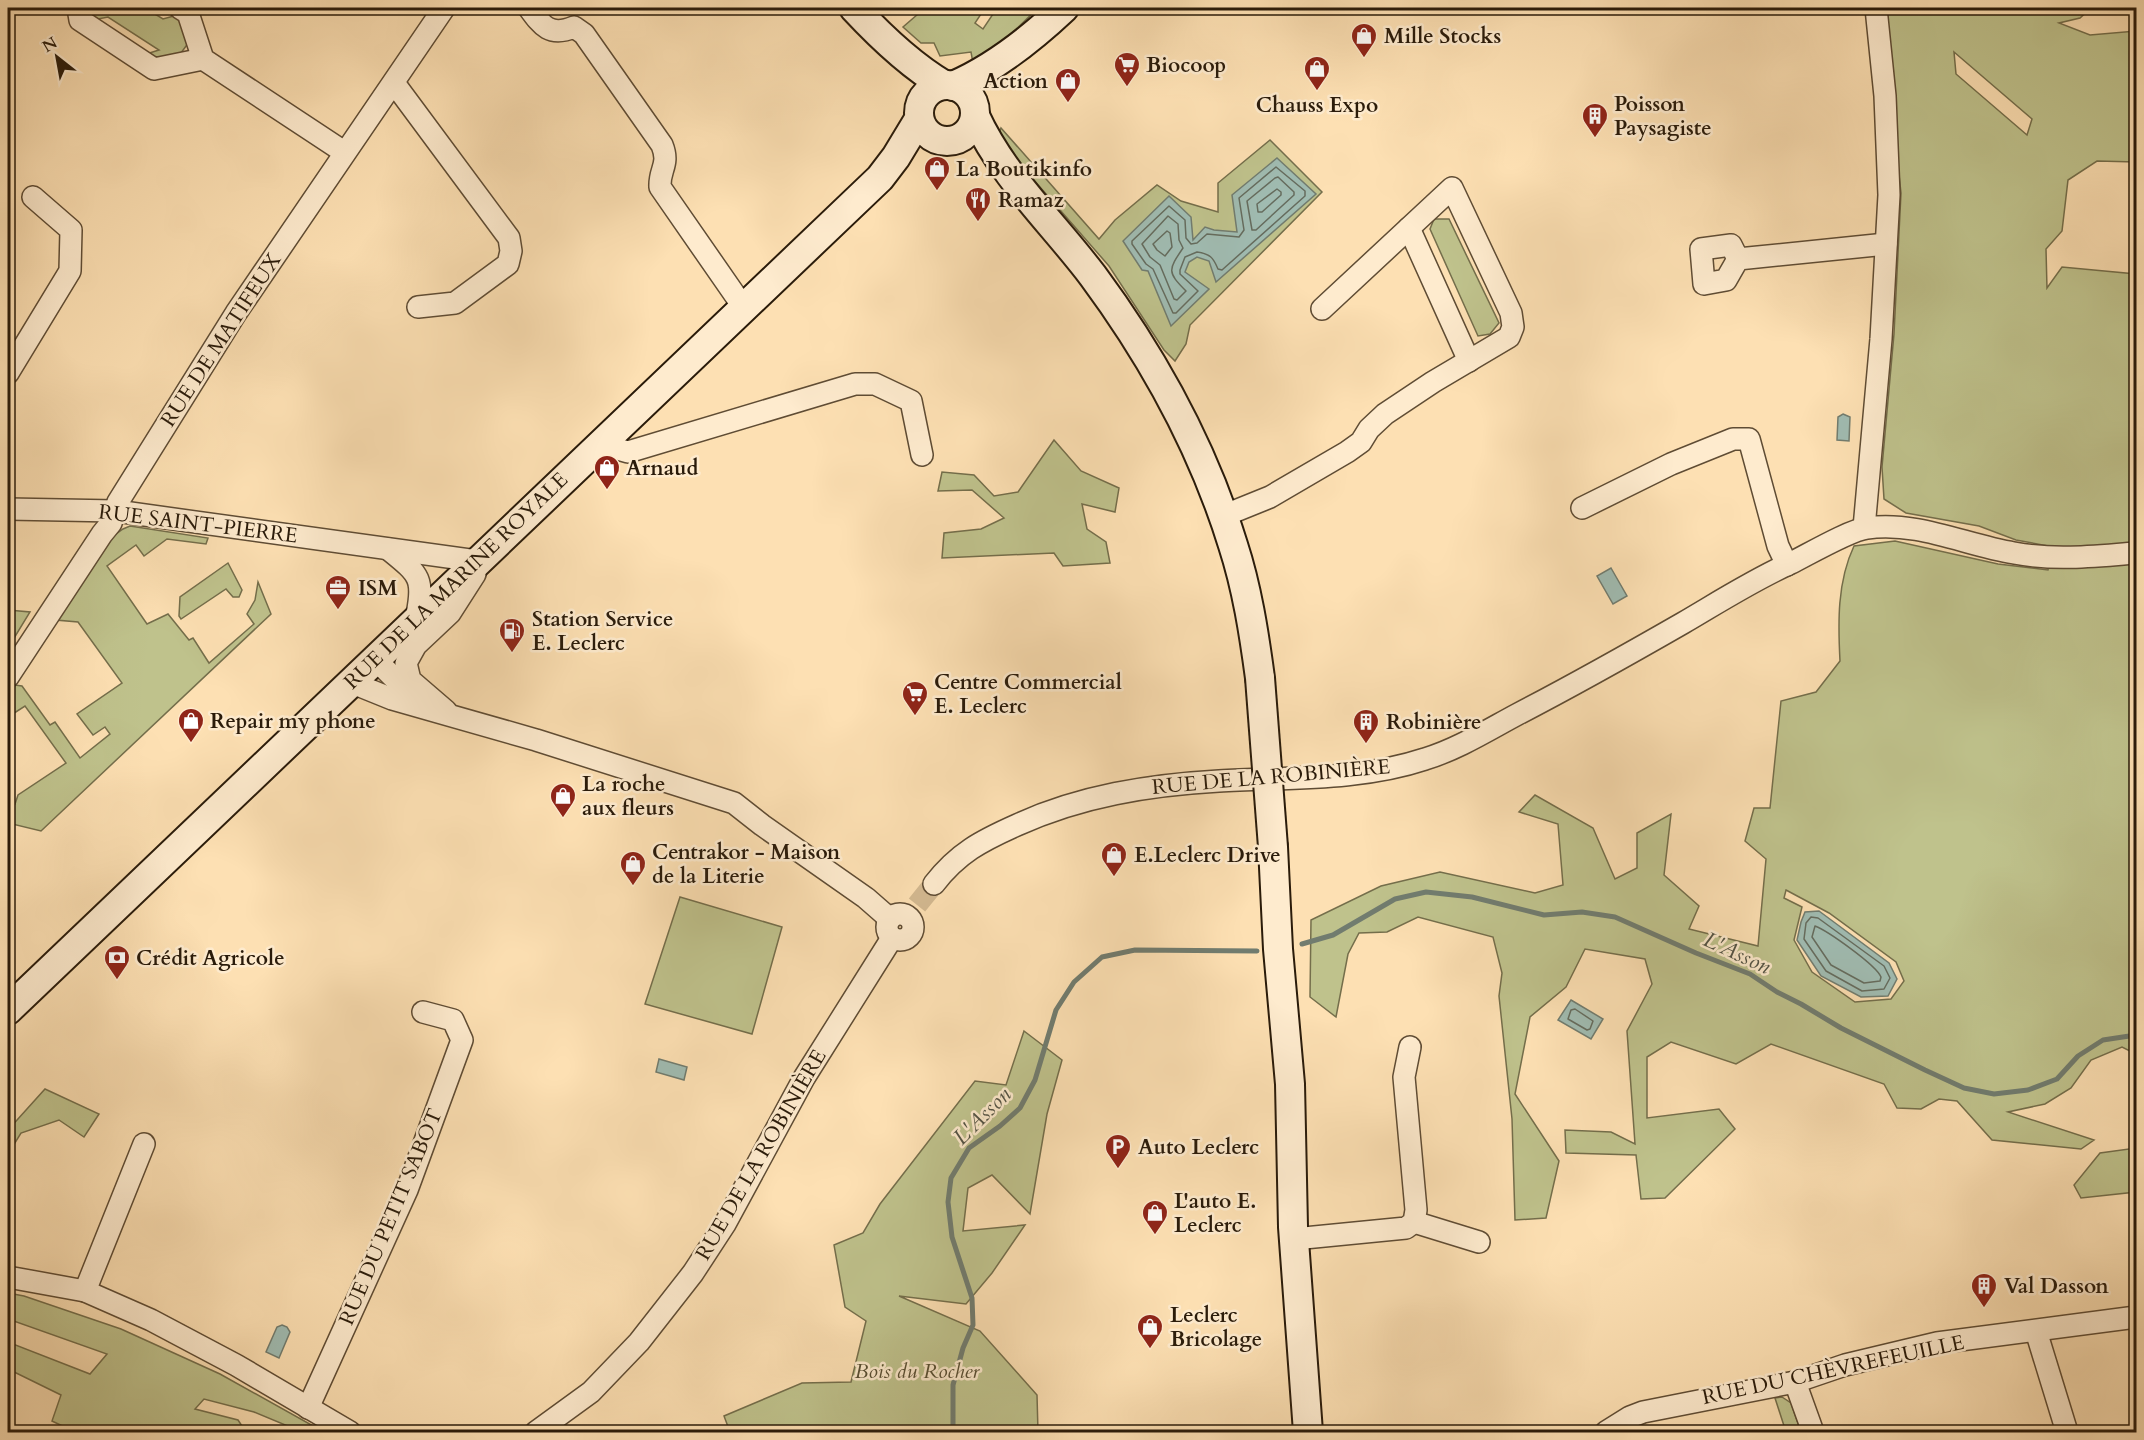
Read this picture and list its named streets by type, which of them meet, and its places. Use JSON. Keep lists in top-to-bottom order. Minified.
{"streets":{"main road":["RUE DE LA MARINE ROYALE"],"street":["RUE DE MATIFEUX","RUE SAINT-PIERRE","RUE DE LA ROBINIÈRE","RUE DU PETIT SABOT","RUE DU CHÈVREFEUILLE"]},"crossings":[["RUE DE MATIFEUX","RUE SAINT-PIERRE"],["RUE SAINT-PIERRE","RUE DE LA MARINE ROYALE"]],"water":["L'Asson"],"parks":["Bois du Rocher"],"places":{"shop":["Mille Stocks","Chauss Expo","Action","La Boutikinfo","Arnaud","Repair my phone","La roche aux fleurs","E.Leclerc Drive","Centrakor - Maison de la Literie","L'auto E. Leclerc","Leclerc Bricolage"],"supermarket":["Biocoop","Centre Commercial E. Leclerc"],"building":["Poisson Paysagiste","Robinière","Val Dasson"],"restaurant":["Ramaz"],"office":["ISM"],"fuel station":["Station Service E. Leclerc"],"bank":["Crédit Agricole"],"parking":["Auto Leclerc"]},"north":"top left"}
